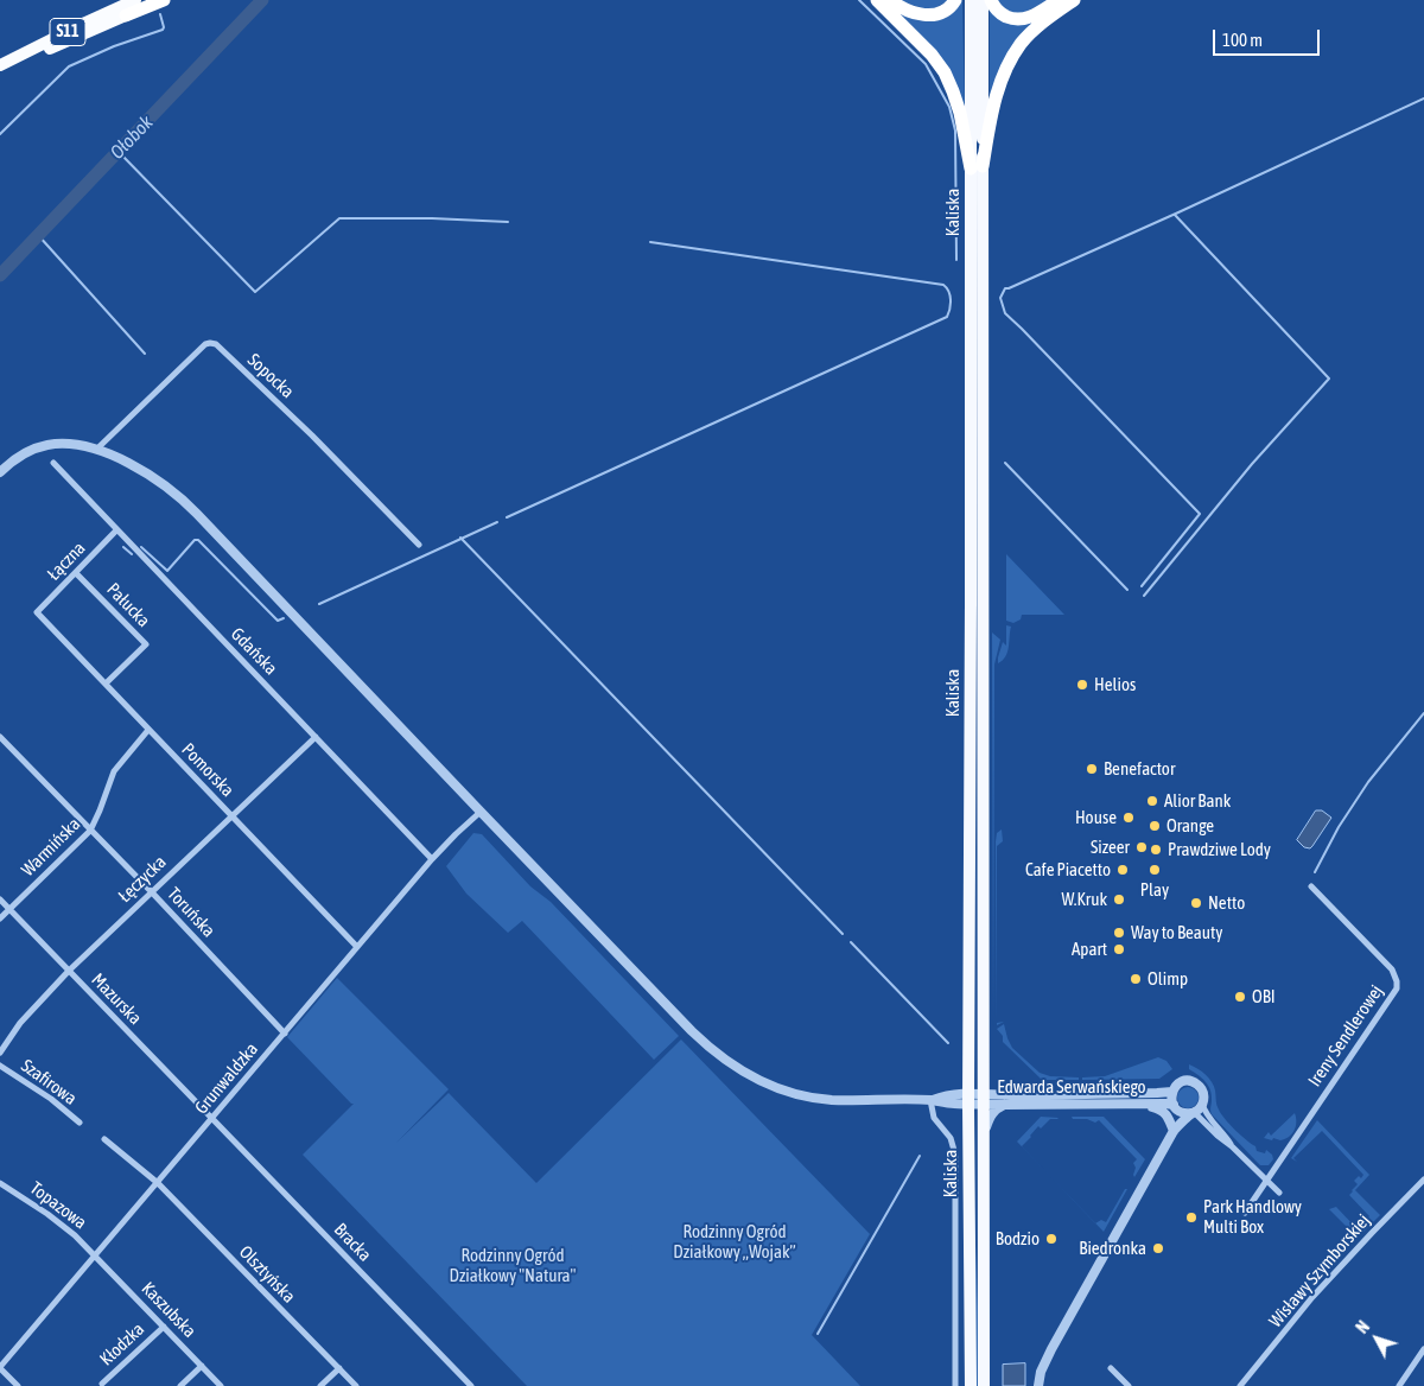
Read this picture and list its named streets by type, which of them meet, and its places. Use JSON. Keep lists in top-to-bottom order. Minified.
{"streets":{"highway":["S11"],"main road":["Kaliska"],"street":["Sopocka","Łączna","Pałucka","Gdańska","Pomorska","Warmińska","Łęczycka","Toruńska","Mazurska","Ireny Sendlerowej","Grunwaldzka","Szafirowa","Edwarda Serwańskiego","Topazowa","Bracka","Wisławy Szymborskiej","Olsztyńska","Kaszubska","Kłodzka"]},"crossings":[["Kaliska","Edwarda Serwańskiego"],["Sopocka","Edwarda Serwańskiego"],["Łączna","Pałucka"],["Łączna","Gdańska"],["Łączna","Pomorska"],["Pałucka","Pomorska"],["Gdańska","Łęczycka"],["Gdańska","Grunwaldzka"],["Pomorska","Warmińska"],["Pomorska","Łęczycka"],["Pomorska","Grunwaldzka"],["Warmińska","Toruńska"],["Warmińska","Mazurska"],["Łęczycka","Toruńska"],["Łęczycka","Mazurska"],["Toruńska","Grunwaldzka"],["Mazurska","Grunwaldzka"],["Mazurska","Bracka"],["Grunwaldzka","Edwarda Serwańskiego"],["Grunwaldzka","Topazowa"],["Grunwaldzka","Bracka"],["Grunwaldzka","Olsztyńska"],["Grunwaldzka","Kaszubska"],["Topazowa","Kaszubska"],["Kaszubska","Kłodzka"]],"water":["Ołobok"],"parks":["Rodzinny Ogród Działkowy „Wojak”","Rodzinny Ogród Działkowy \"Natura\""],"places":["Helios","Benefactor","Alior Bank","House","Orange","Sizeer","Prawdziwe Lody","Cafe Piacetto","Play","W.Kruk","Netto","Way to Beauty","Apart","Olimp","OBI","Park Handlowy Multi Box","Bodzio","Biedronka"],"scale_bar":"100 m","north":"top left"}
